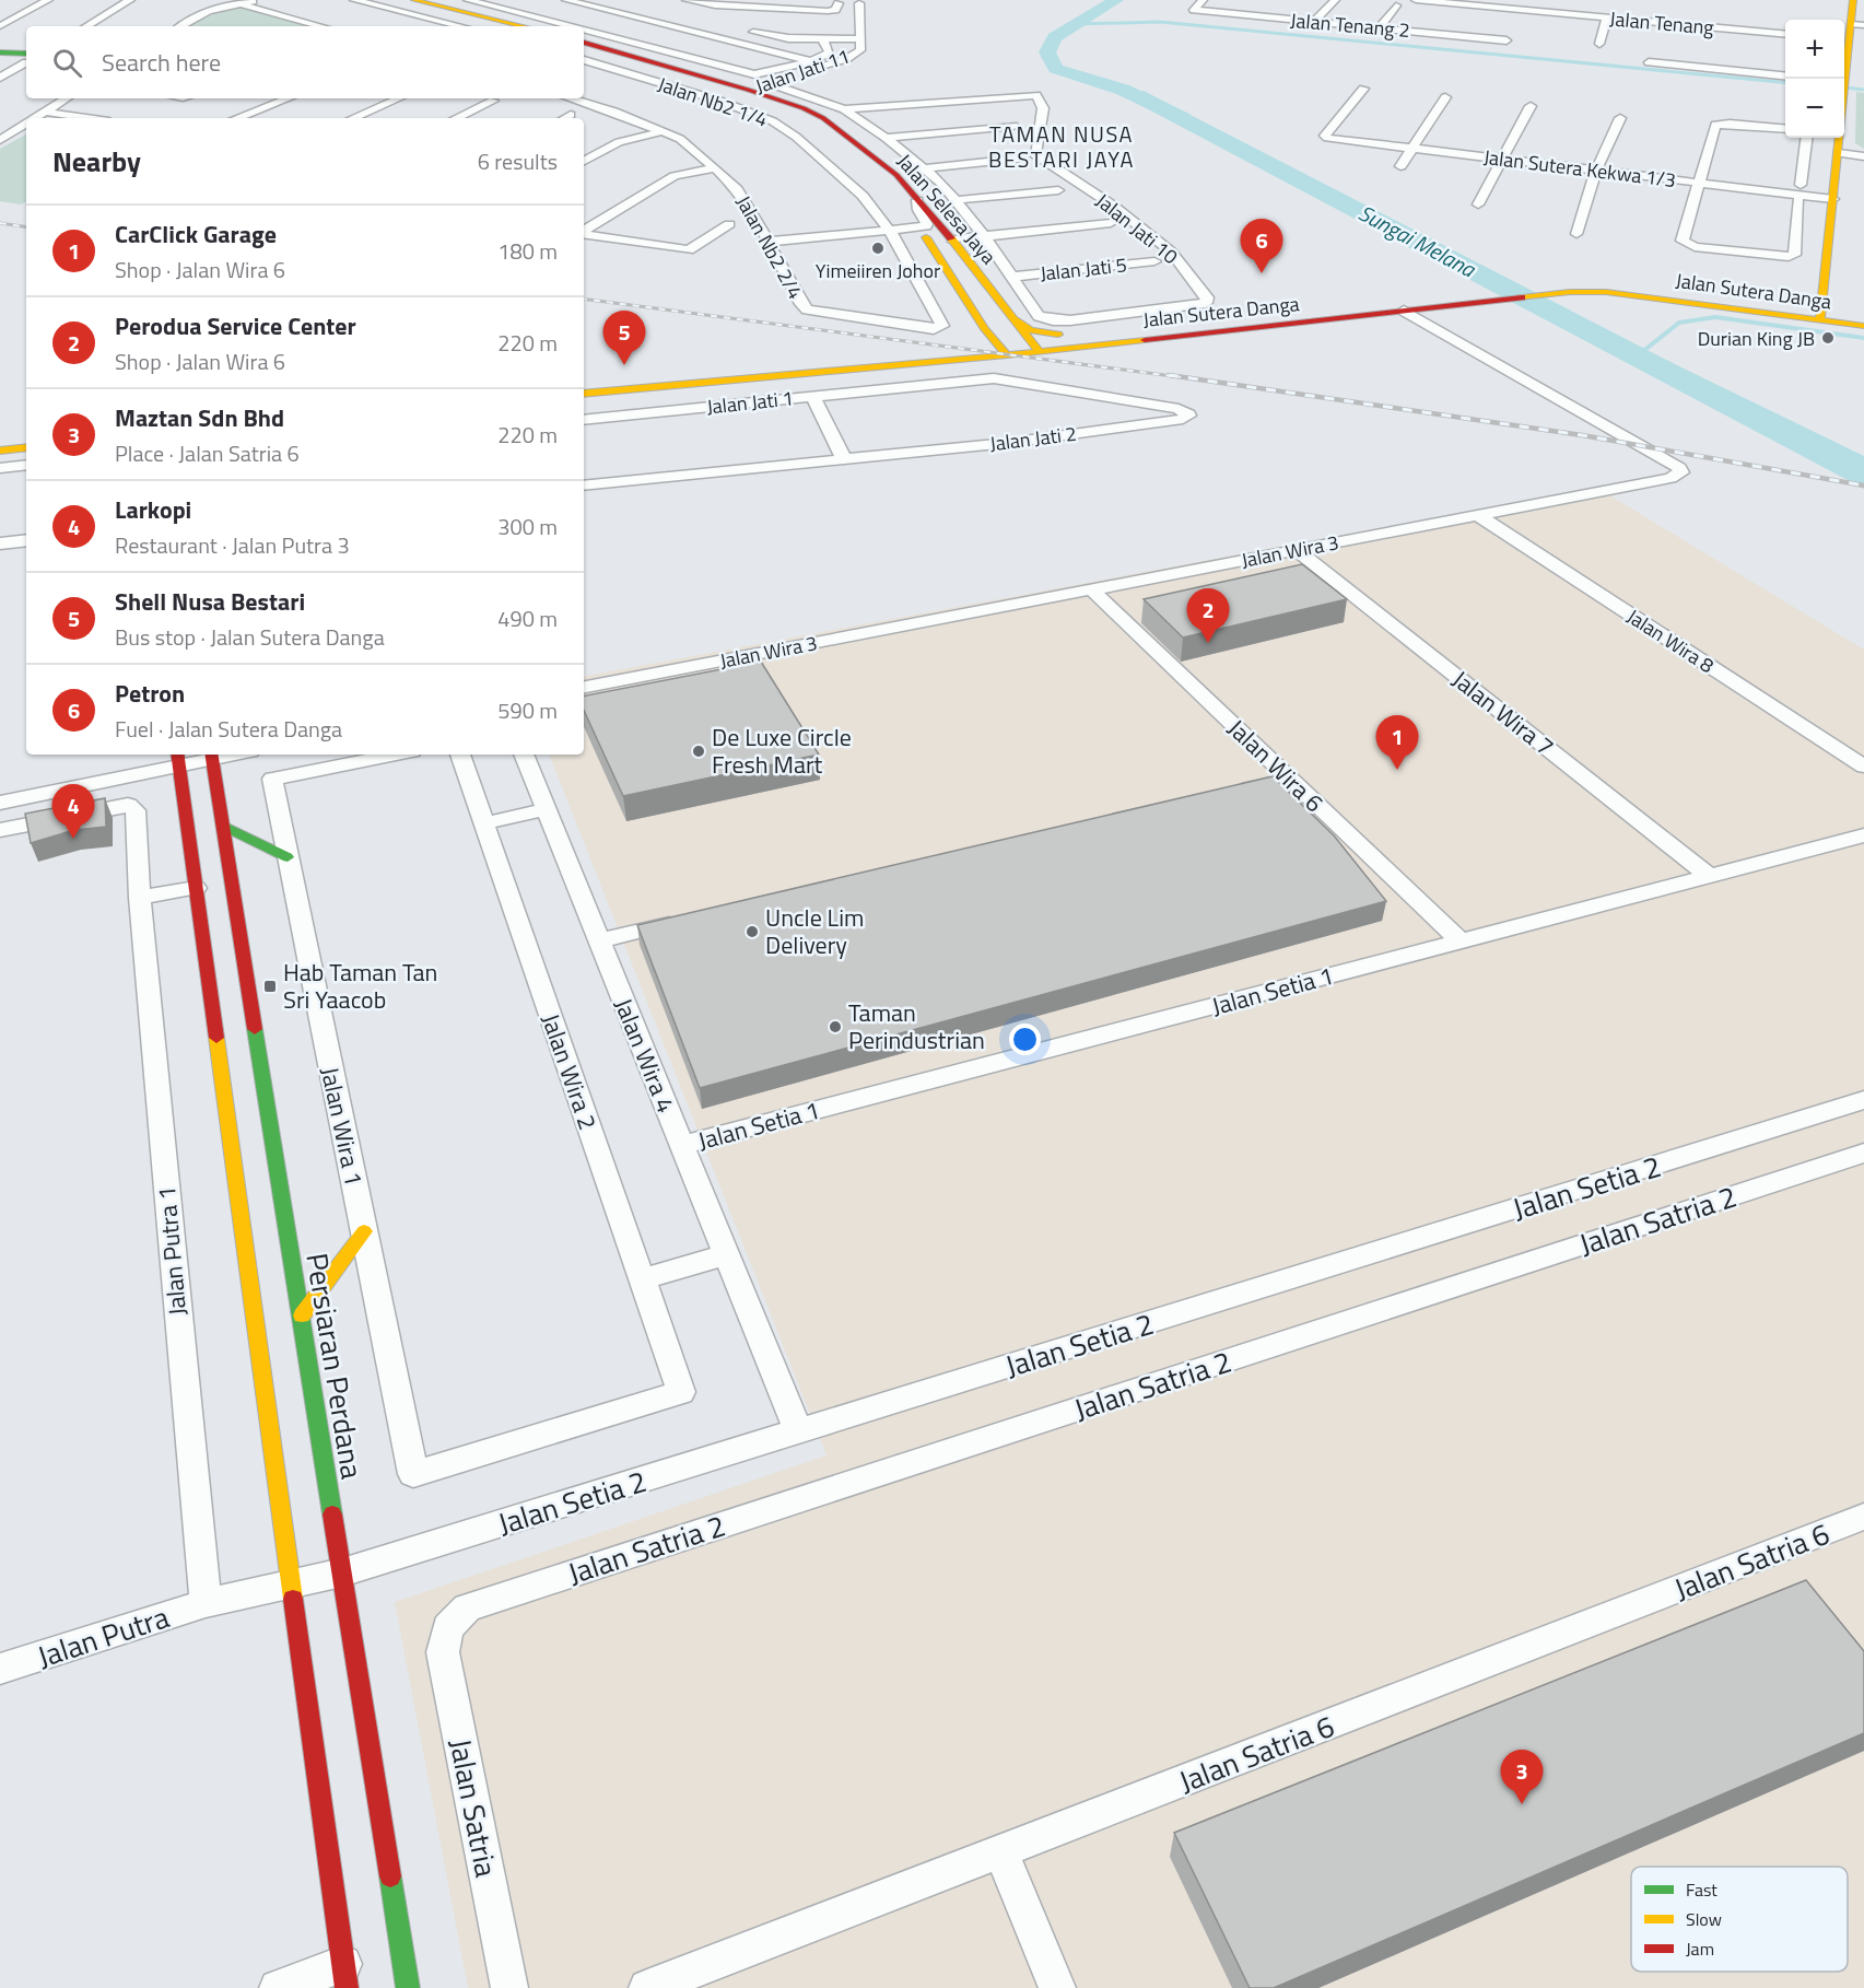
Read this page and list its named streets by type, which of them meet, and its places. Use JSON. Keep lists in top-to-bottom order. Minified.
{"streets":{"main road":["Jalan Selesa Jaya","Jalan Sutera Danga","Persiaran Perdana"],"street":["Jalan Tenang","Jalan Tenang 2","Jalan Jati 11","Jalan Nb2 1/4","Jalan Sutera Kekwa 1/3","Jalan Jati 10","Jalan Nb2 2/4","Jalan Jati 5","Jalan Jati 1","Jalan Jati 2","Jalan Wira 3","Jalan Wira 8","Jalan Wira 7","Jalan Wira 6","Jalan Setia 1","Jalan Wira 4","Jalan Wira 2","Jalan Wira 1","Jalan Setia 2","Jalan Satria 2","Jalan Putra 1","Jalan Satria 6","Jalan Putra","Jalan Satria"]},"crossings":[["Jalan Jati 11","Jalan Selesa Jaya"],["Jalan Nb2 1/4","Jalan Nb2 2/4"],["Jalan Selesa Jaya","Jalan Sutera Danga"],["Jalan Jati 10","Jalan Jati 5"],["Jalan Sutera Danga","Jalan Wira 3"],["Jalan Jati 1","Jalan Jati 2"],["Jalan Wira 3","Jalan Wira 8"],["Jalan Wira 3","Jalan Wira 7"],["Jalan Wira 3","Jalan Wira 6"],["Jalan Wira 7","Jalan Setia 1"],["Jalan Wira 6","Jalan Setia 1"],["Jalan Setia 1","Jalan Wira 4"],["Jalan Wira 4","Jalan Setia 2"],["Jalan Wira 2","Jalan Wira 1"],["Jalan Setia 2","Persiaran Perdana"],["Jalan Setia 2","Jalan Putra"],["Jalan Satria 2","Jalan Satria"],["Jalan Putra 1","Jalan Putra"]],"districts":["TAMAN NUSA BESTARI JAYA"],"water":["Sungai Melana"],"places":{"other":["Yimeiiren Johor","Durian King JB","De Luxe Circle Fresh Mart","Uncle Lim Delivery","Taman Perindustrian"],"transit":["Hab Taman Tan Sri Yaacob"]},"legend":["Fast","Slow","Jam"],"page":{"map_buttons":["+","−"],"search":"Search here","heading":["Nearby","6 results"],"list":[{"mark":"1","name":"CarClick Garage","note":"Shop · Jalan Wira 6","value":"180 m"},{"mark":"2","name":"Perodua Service Center","note":"Shop · Jalan Wira 6","value":"220 m"},{"mark":"3","name":"Maztan Sdn Bhd","note":"Place · Jalan Satria 6","value":"220 m"},{"mark":"4","name":"Larkopi","note":"Restaurant · Jalan Putra 3","value":"300 m"},{"mark":"5","name":"Shell Nusa Bestari","note":"Bus stop · Jalan Sutera Danga","value":"490 m"},{"mark":"6","name":"Petron","note":"Fuel · Jalan Sutera Danga","value":"590 m"}],"pins":["6","5","2","1","4","3"]}}
